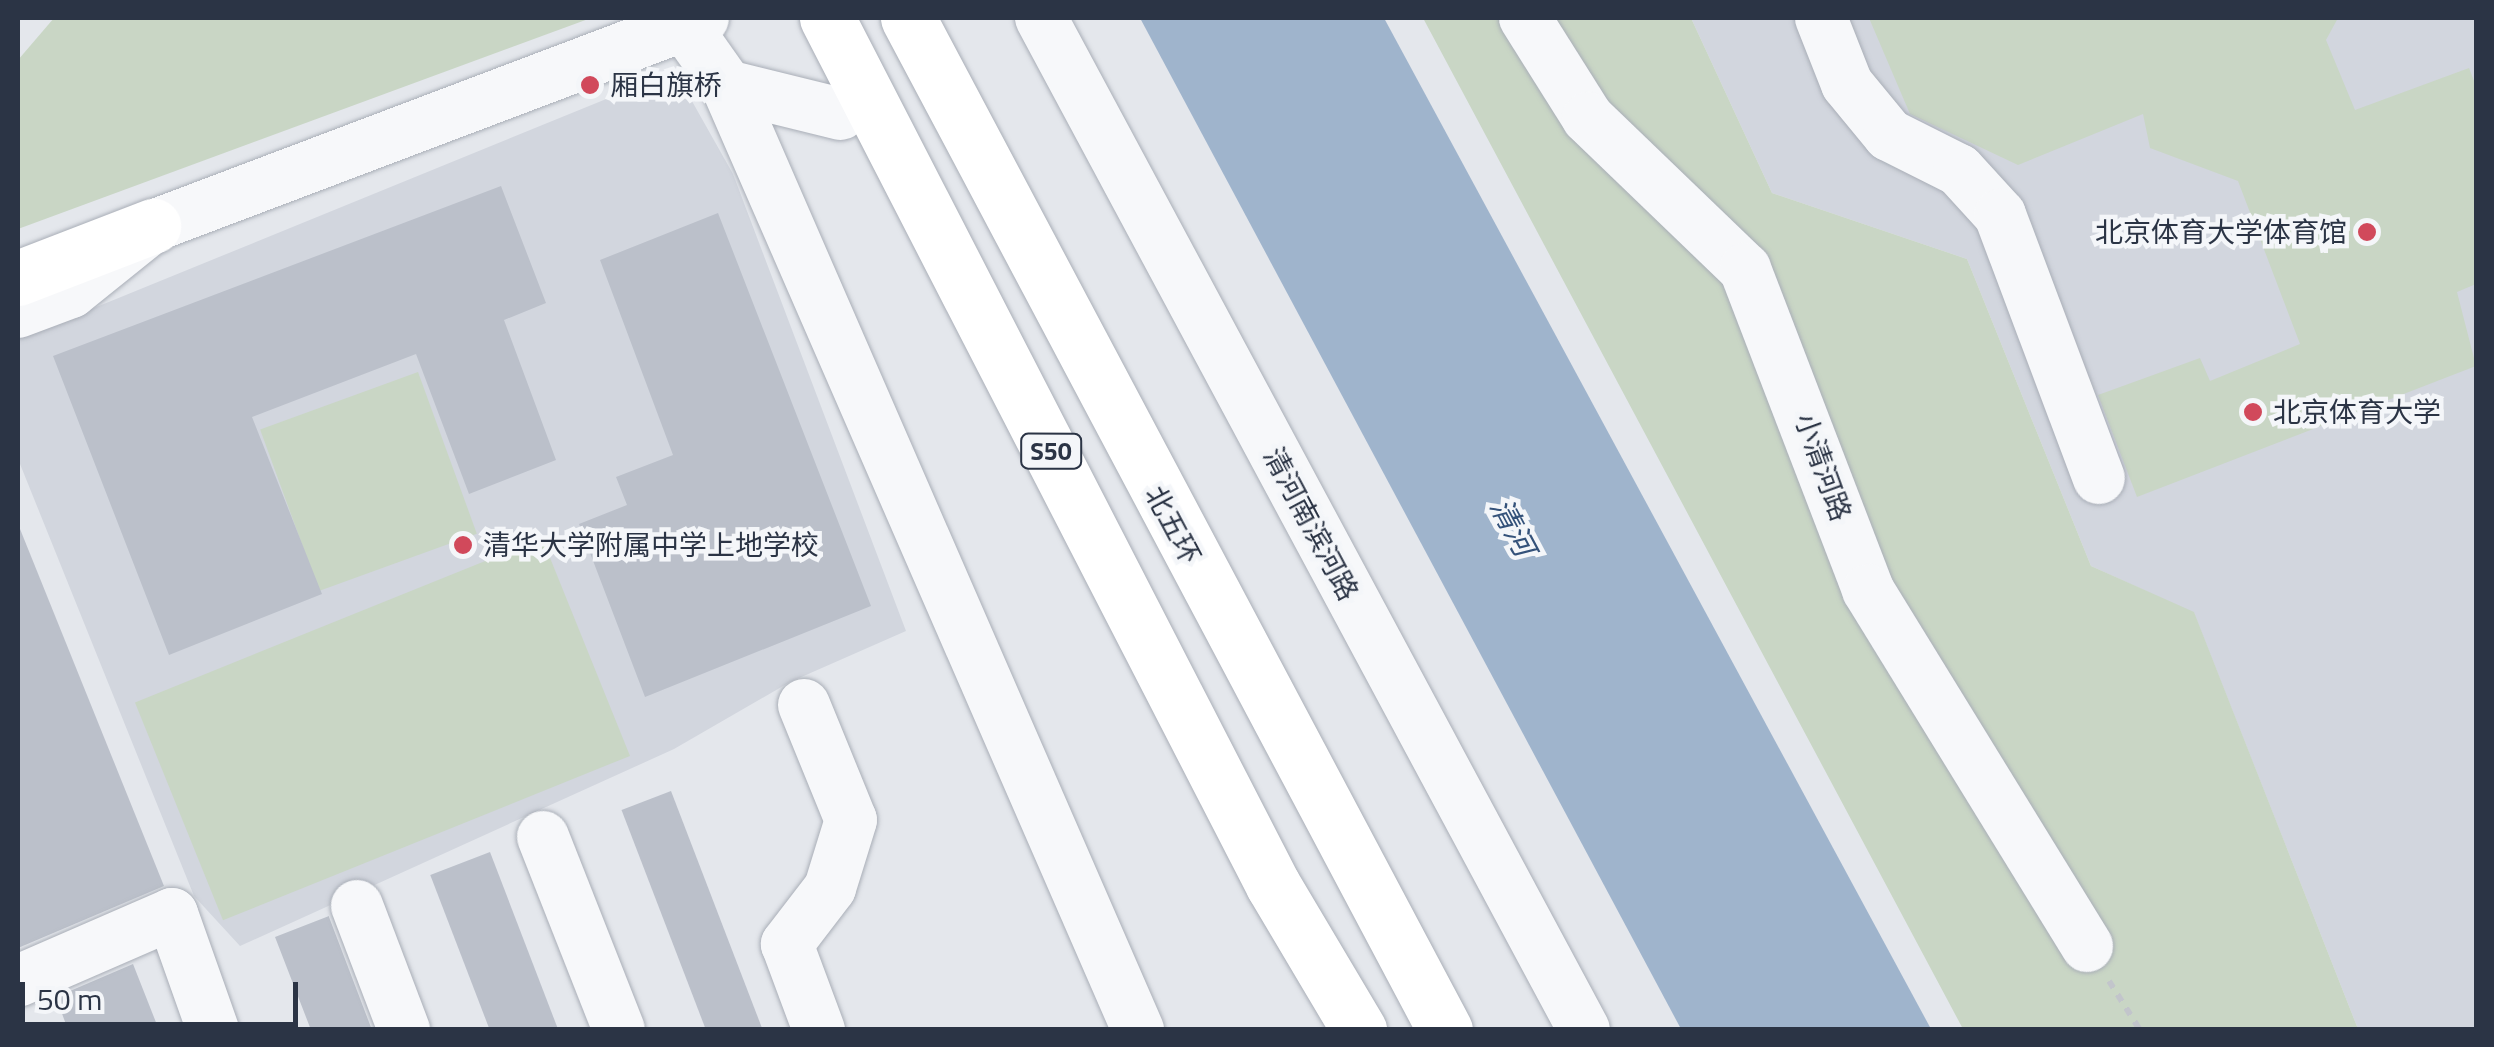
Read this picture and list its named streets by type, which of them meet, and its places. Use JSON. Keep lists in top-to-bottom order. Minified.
{"streets":{"main road":["S50","北五环"],"street":["小清河路","清河南滨河路"]},"water":["清河"],"places":["厢白旗桥","北京体育大学体育馆","北京体育大学","清华大学附属中学上地学校"],"scale_bar":"50 m"}
